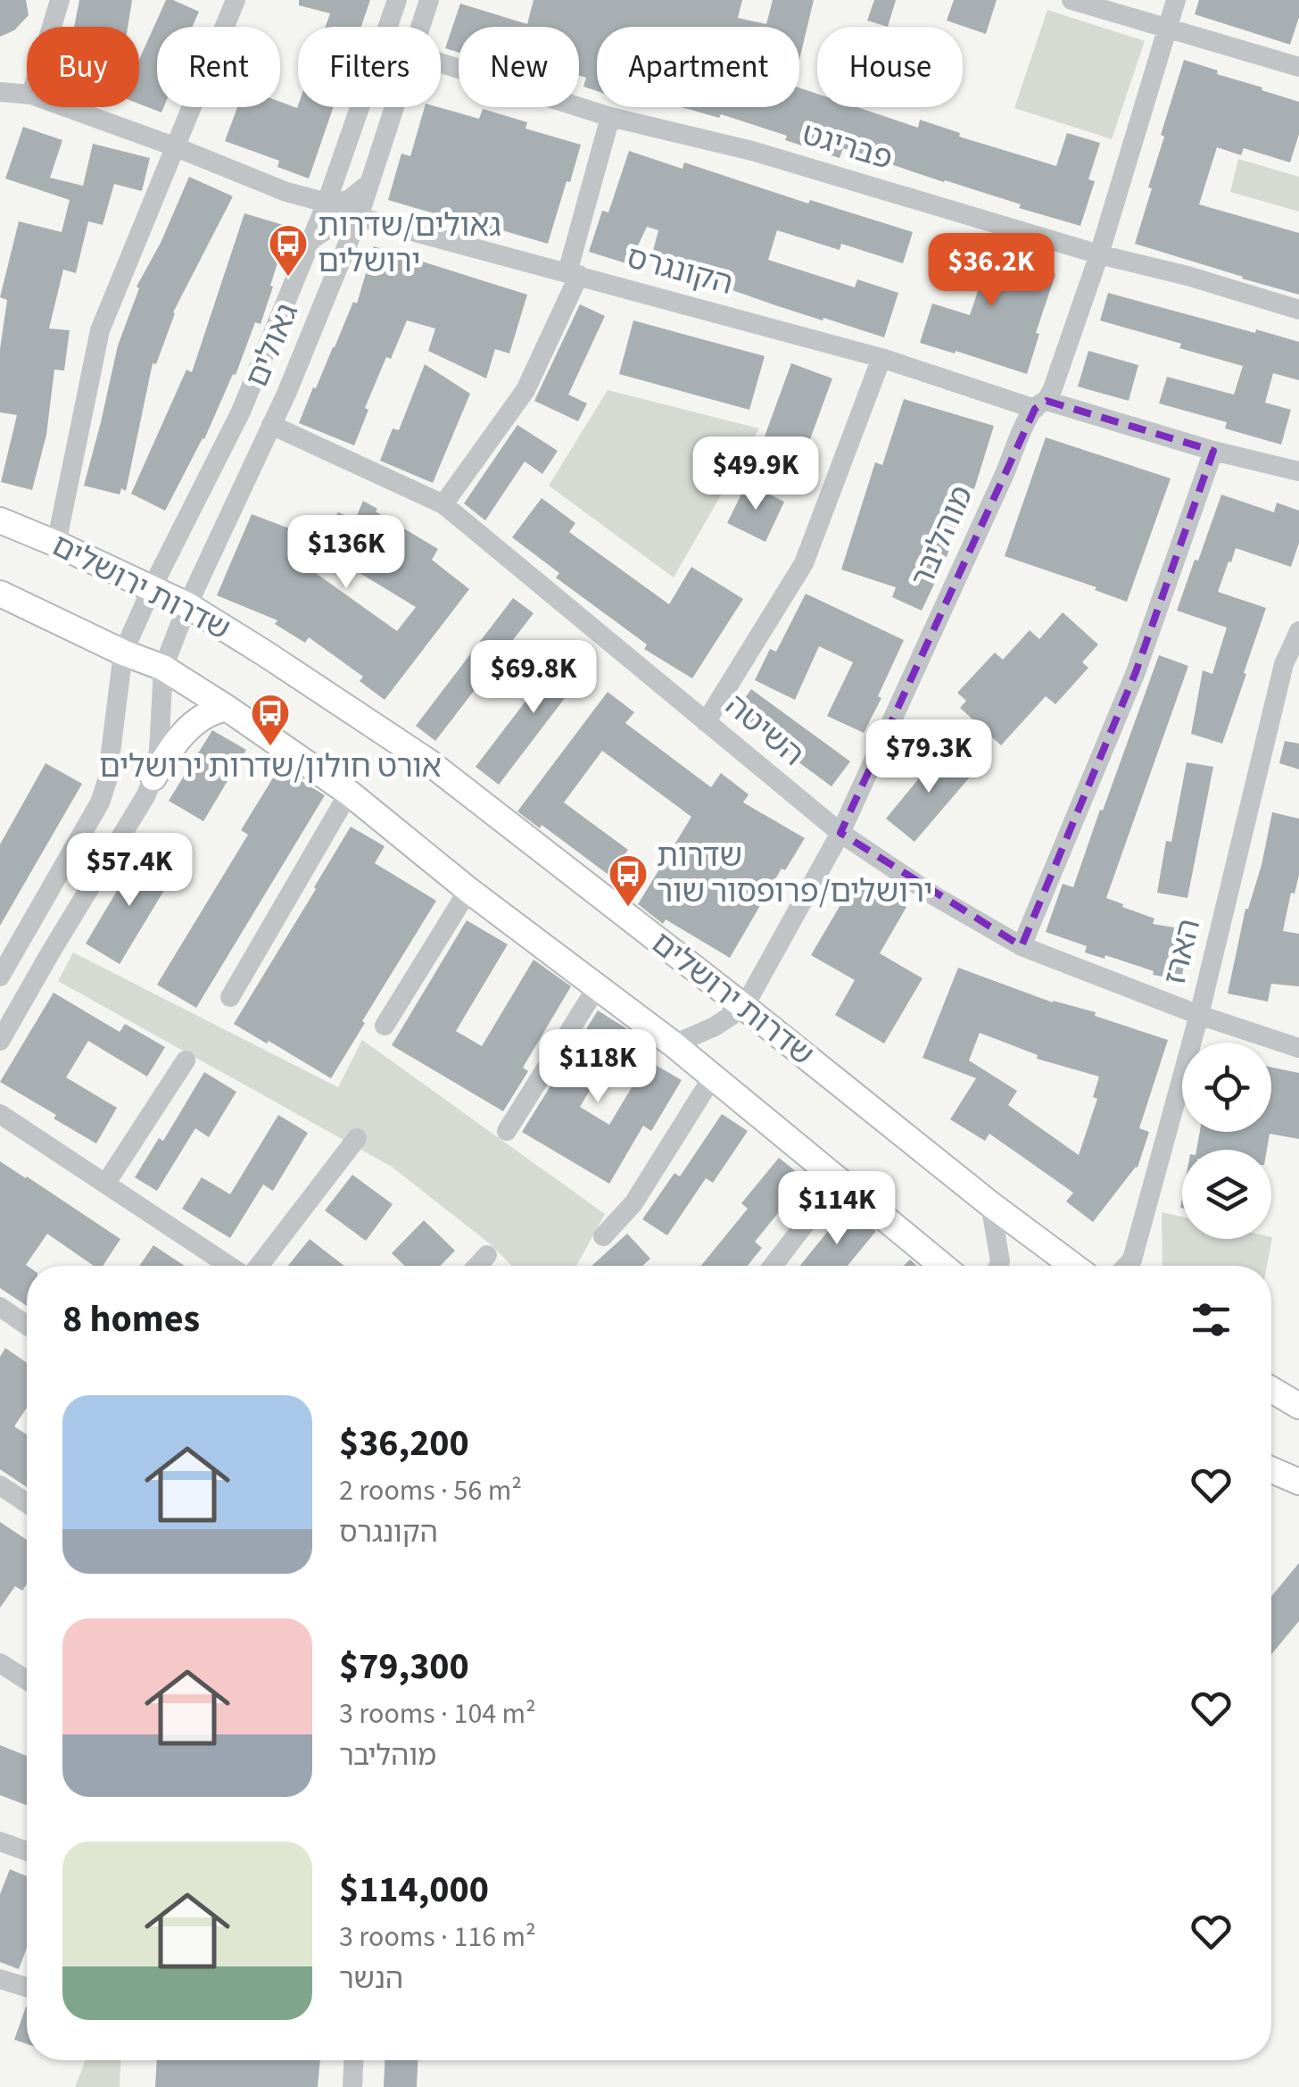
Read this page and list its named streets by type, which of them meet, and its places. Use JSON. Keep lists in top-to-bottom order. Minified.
{"streets":{"main road":["שדרות ירושלים"],"street":["פבריגט","הקונגרס","גאולים","מוהליבר","השיטה","הארז"]},"crossings":[["פבריגט","מוהליבר"],["הקונגרס","גאולים"],["הקונגרס","מוהליבר"],["גאולים","שדרות ירושלים"],["גאולים","השיטה"],["מוהליבר","שדרות ירושלים"],["מוהליבר","השיטה"],["השיטה","הארז"]],"places":{"bus stop":["גאולים/שדרות ירושלים","אורט חולון/שדרות ירושלים","שדרות ירושלים/פרופסור שור"]},"page":{"chip":["Buy","Rent","Filters","New","Apartment","House"],"price":["$36.2K","$49.9K","$136K","$69.8K","$79.3K","$57.4K","$118K","$114K"],"heading":"8 homes","list":[{"name":"$36,200","note":"2 rooms · 56 m² · הקונגרס"},{"name":"$79,300","note":"3 rooms · 104 m² · מוהליבר"},{"name":"$114,000","note":"3 rooms · 116 m² · הנשר"}]}}
